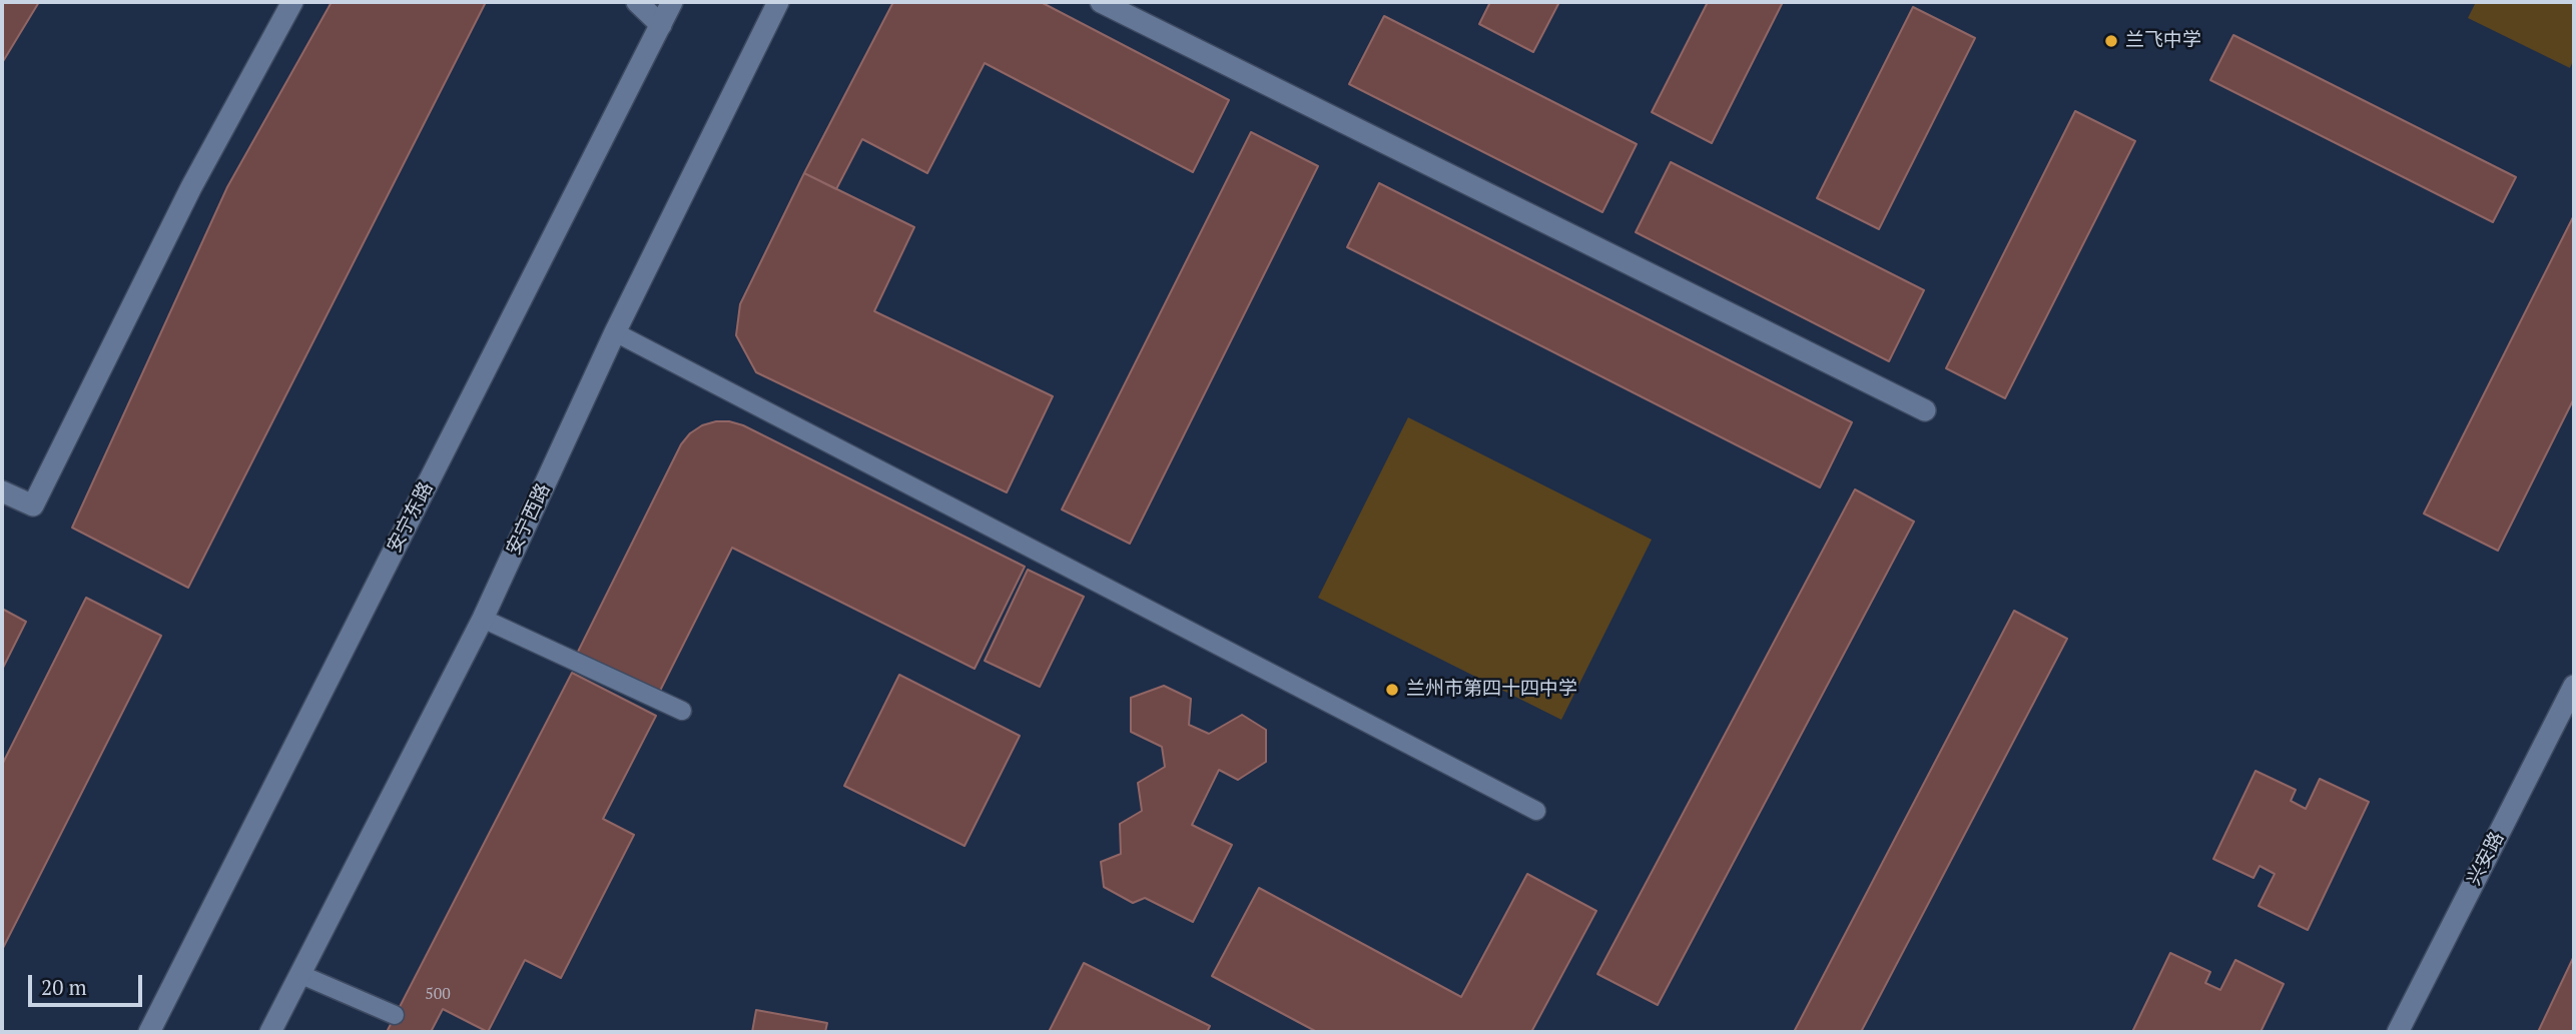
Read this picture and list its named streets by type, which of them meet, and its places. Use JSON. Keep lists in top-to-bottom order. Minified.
{"streets":{"main road":["安宁东路","安宁西路","兴安路"]},"places":["兰飞中学","兰州市第四十四中学"],"house_numbers":["500"],"scale_bar":"20 m"}
